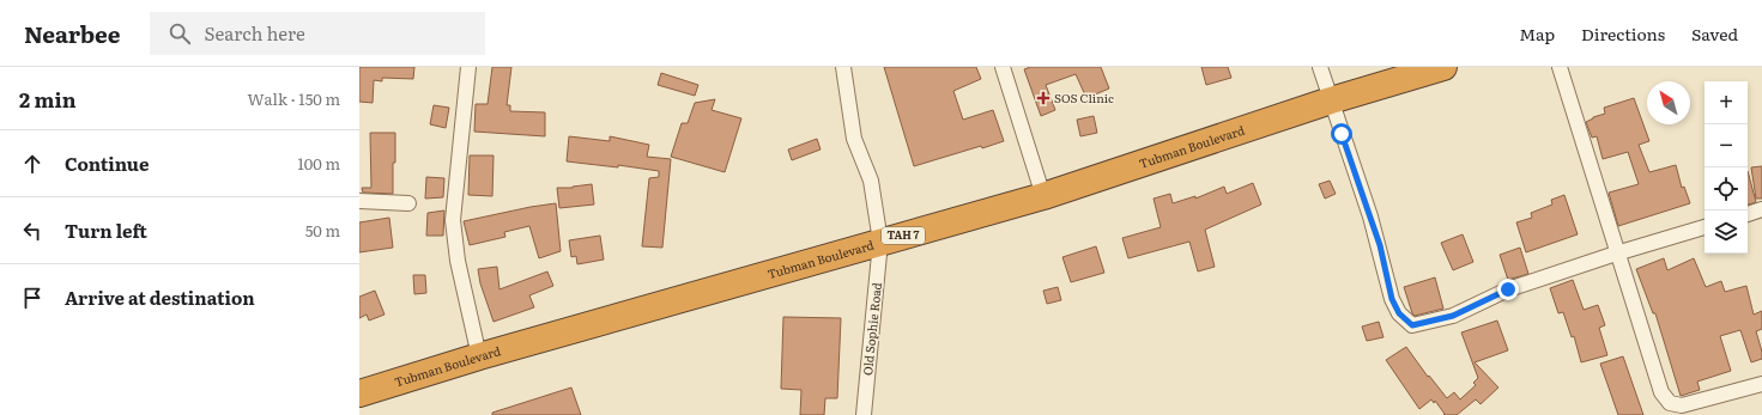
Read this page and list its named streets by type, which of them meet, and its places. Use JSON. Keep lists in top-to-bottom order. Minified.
{"streets":{"highway":["Tubman Boulevard","TAH 7"],"street":["Old Sophie Road"]},"crossings":[["Tubman Boulevard","Old Sophie Road"]],"places":{"health":["SOS Clinic"]},"north":"top left","page":{"header":"Nearbee","search":"Search here","nav":["Map","Directions","Saved"],"heading":["2 min","Walk · 150 m"],"map_buttons":["+","−"],"list":[["Continue","100 m"],["Turn left","50 m"],"Arrive at destination"]}}
